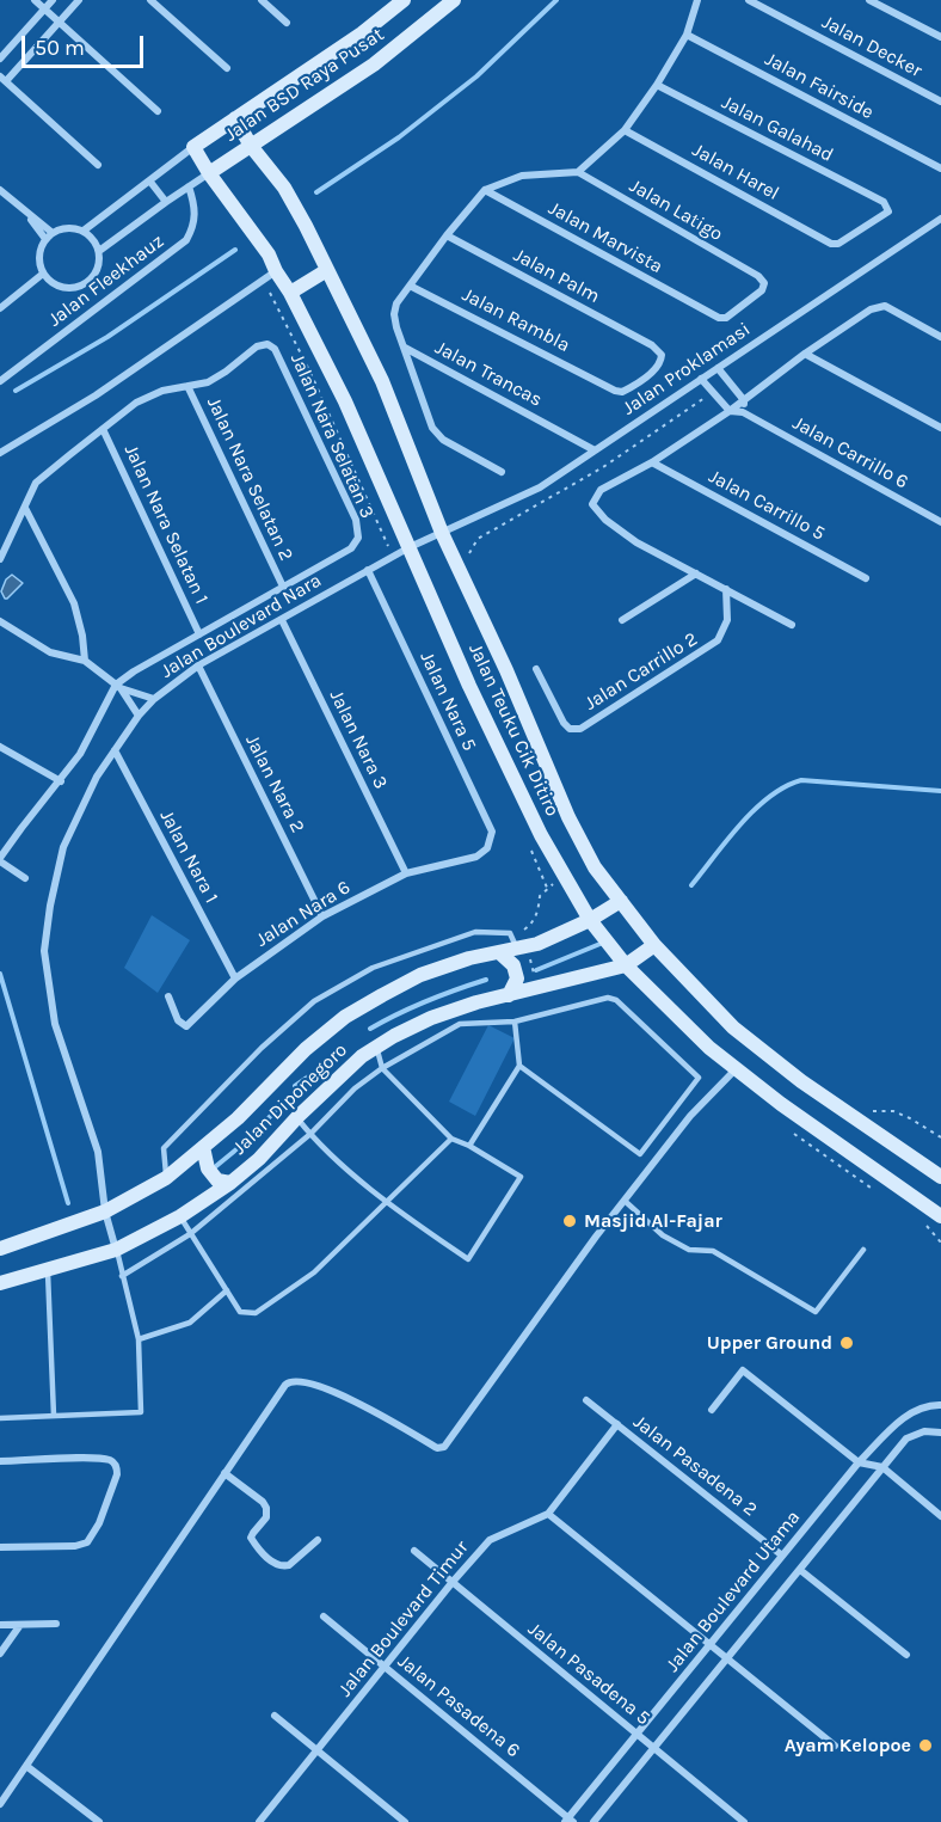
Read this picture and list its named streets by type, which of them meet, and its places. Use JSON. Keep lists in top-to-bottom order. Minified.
{"streets":{"main road":["Jalan BSD Raya Pusat","Jalan Teuku Cik Ditiro","Jalan Diponegoro"],"street":["Jalan Decker","Jalan Fairside","Jalan Galahad","Jalan Harel","Jalan Latigo","Jalan Marvista","Jalan Palm","Jalan Fleekhauz","Jalan Rambla","Jalan Proklamasi","Jalan Trancas","Jalan Nara Selatan 3","Jalan Carrillo 6","Jalan Nara Selatan 2","Jalan Carrillo 5","Jalan Nara Selatan 1","Jalan Boulevard Nara","Jalan Carrillo 2","Jalan Nara 5","Jalan Nara 3","Jalan Nara 2","Jalan Nara 1","Jalan Nara 6","Jalan Pasadena 2","Jalan Boulevard Utama","Jalan Boulevard Timur","Jalan Pasadena 5","Jalan Pasadena 6"]},"crossings":[["Jalan BSD Raya Pusat","Jalan Teuku Cik Ditiro"],["Jalan Galahad","Jalan Harel"],["Jalan Latigo","Jalan Marvista"],["Jalan Palm","Jalan Rambla"],["Jalan Proklamasi","Jalan Trancas"],["Jalan Proklamasi","Jalan Boulevard Nara"],["Jalan Proklamasi","Jalan Teuku Cik Ditiro"],["Jalan Nara Selatan 3","Jalan Nara Selatan 2"],["Jalan Boulevard Nara","Jalan Nara 5"],["Jalan Boulevard Nara","Jalan Teuku Cik Ditiro"],["Jalan Boulevard Nara","Jalan Nara 3"],["Jalan Boulevard Nara","Jalan Nara 2"],["Jalan Boulevard Nara","Jalan Nara 1"],["Jalan Boulevard Nara","Jalan Diponegoro"],["Jalan Nara 5","Jalan Nara 6"],["Jalan Teuku Cik Ditiro","Jalan Diponegoro"],["Jalan Nara 3","Jalan Nara 6"],["Jalan Nara 2","Jalan Nara 6"],["Jalan Nara 1","Jalan Nara 6"],["Jalan Pasadena 2","Jalan Boulevard Utama"],["Jalan Pasadena 2","Jalan Boulevard Timur"],["Jalan Boulevard Utama","Jalan Pasadena 5"],["Jalan Boulevard Utama","Jalan Pasadena 6"],["Jalan Boulevard Timur","Jalan Pasadena 5"],["Jalan Boulevard Timur","Jalan Pasadena 6"]],"places":["Masjid Al-Fajar","Upper Ground","Ayam Kelopoe"],"scale_bar":"50 m"}
